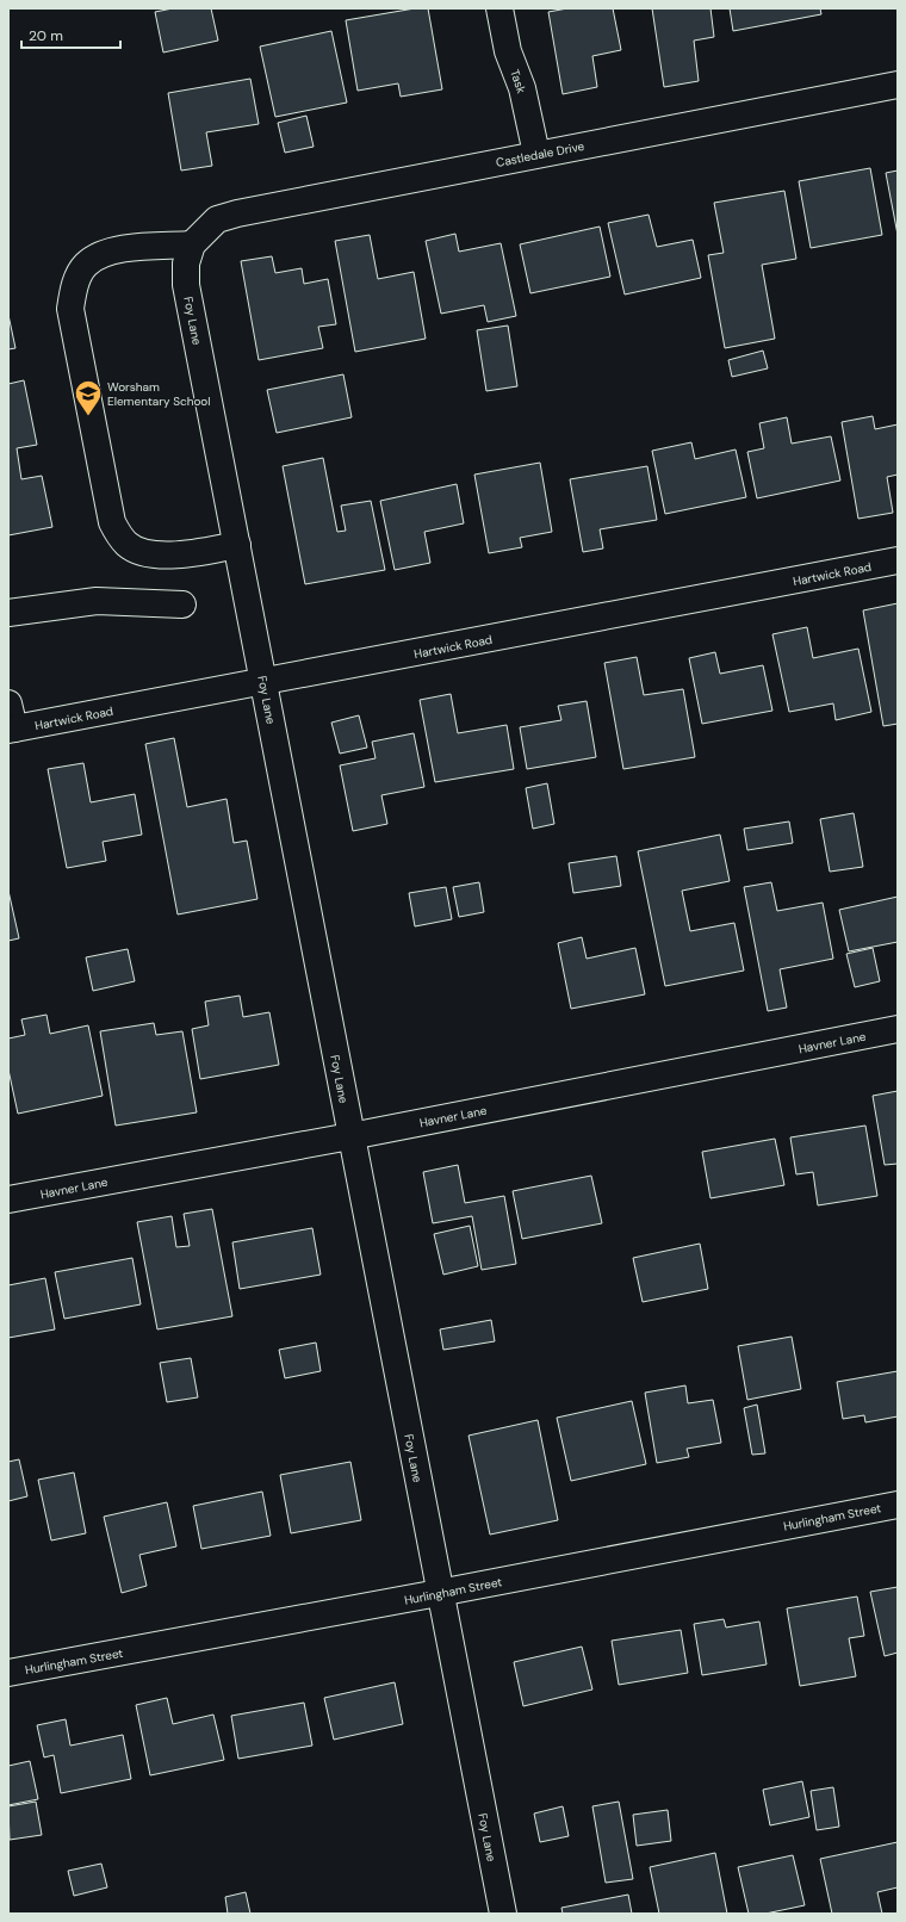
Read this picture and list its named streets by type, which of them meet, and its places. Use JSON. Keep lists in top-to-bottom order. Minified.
{"streets":{"street":["Task","Castledale Drive","Foy Lane","Hartwick Road","Havner Lane","Hurlingham Street"]},"crossings":[["Task","Castledale Drive"],["Castledale Drive","Foy Lane"],["Foy Lane","Hartwick Road"],["Foy Lane","Havner Lane"],["Foy Lane","Hurlingham Street"]],"places":{"school or university":["Worsham Elementary School"]},"scale_bar":"20 m"}
